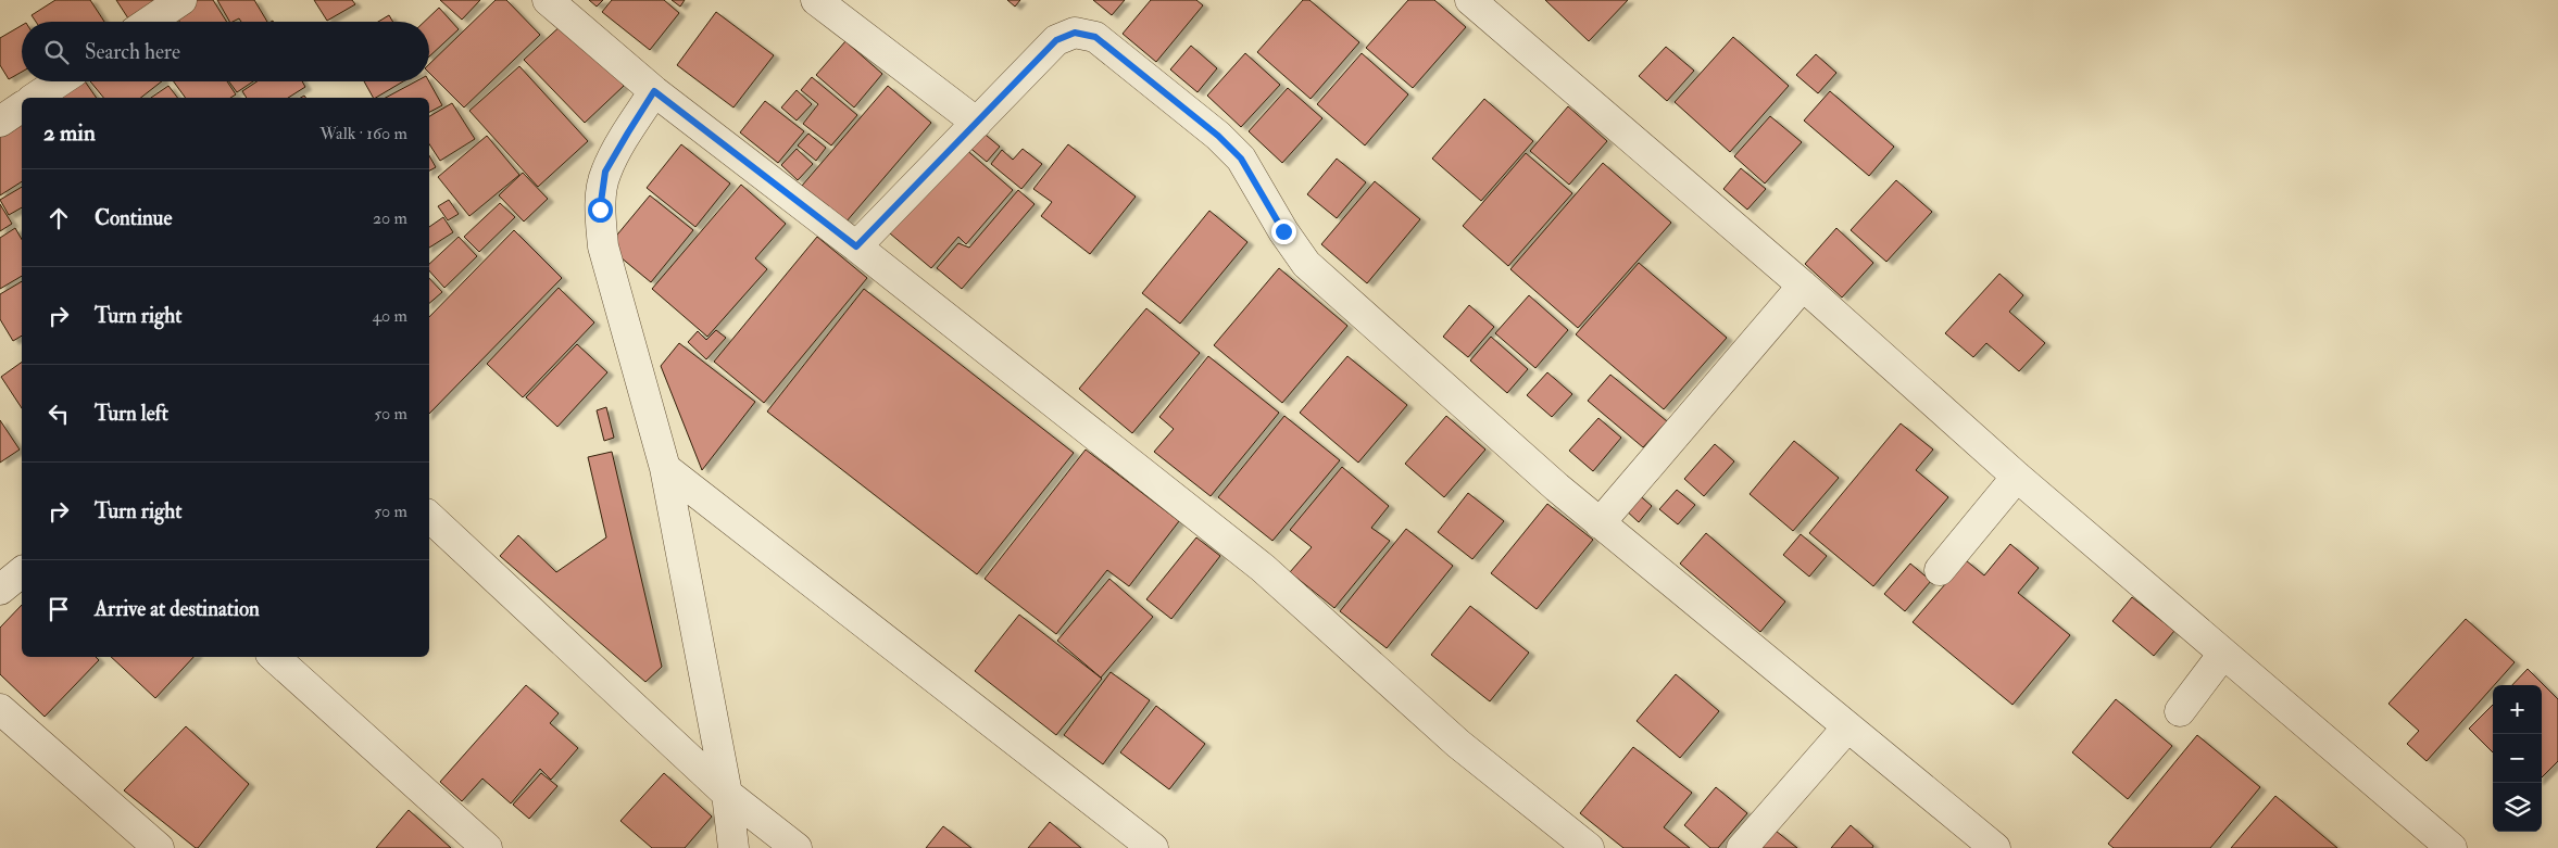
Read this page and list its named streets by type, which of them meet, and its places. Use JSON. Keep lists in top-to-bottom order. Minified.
{"page":{"search":"Search here","heading":["2 min","Walk · 160 m"],"list":[["Continue","20 m"],["Turn right","40 m"],["Turn left","50 m"],["Turn right","50 m"],"Arrive at destination"],"map_buttons":["+","−"]}}
